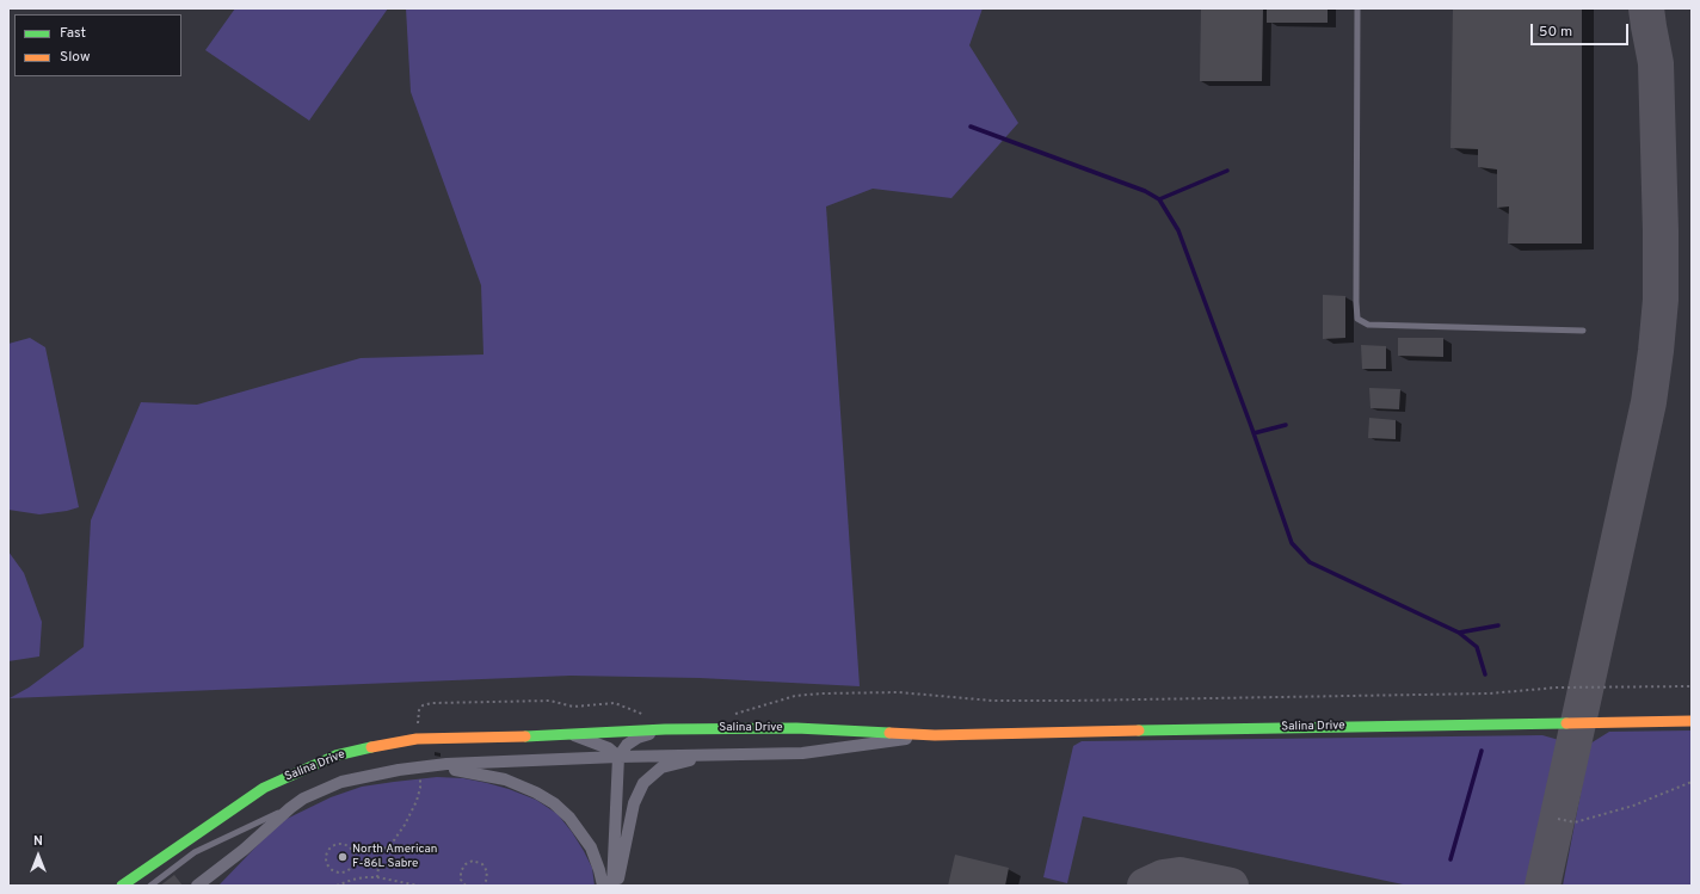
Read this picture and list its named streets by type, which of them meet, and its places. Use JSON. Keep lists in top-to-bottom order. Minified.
{"streets":{"street":["Salina Drive"]},"places":["North American F-86L Sabre"],"legend":["Fast","Slow"],"scale_bar":"50 m","north":"top"}
